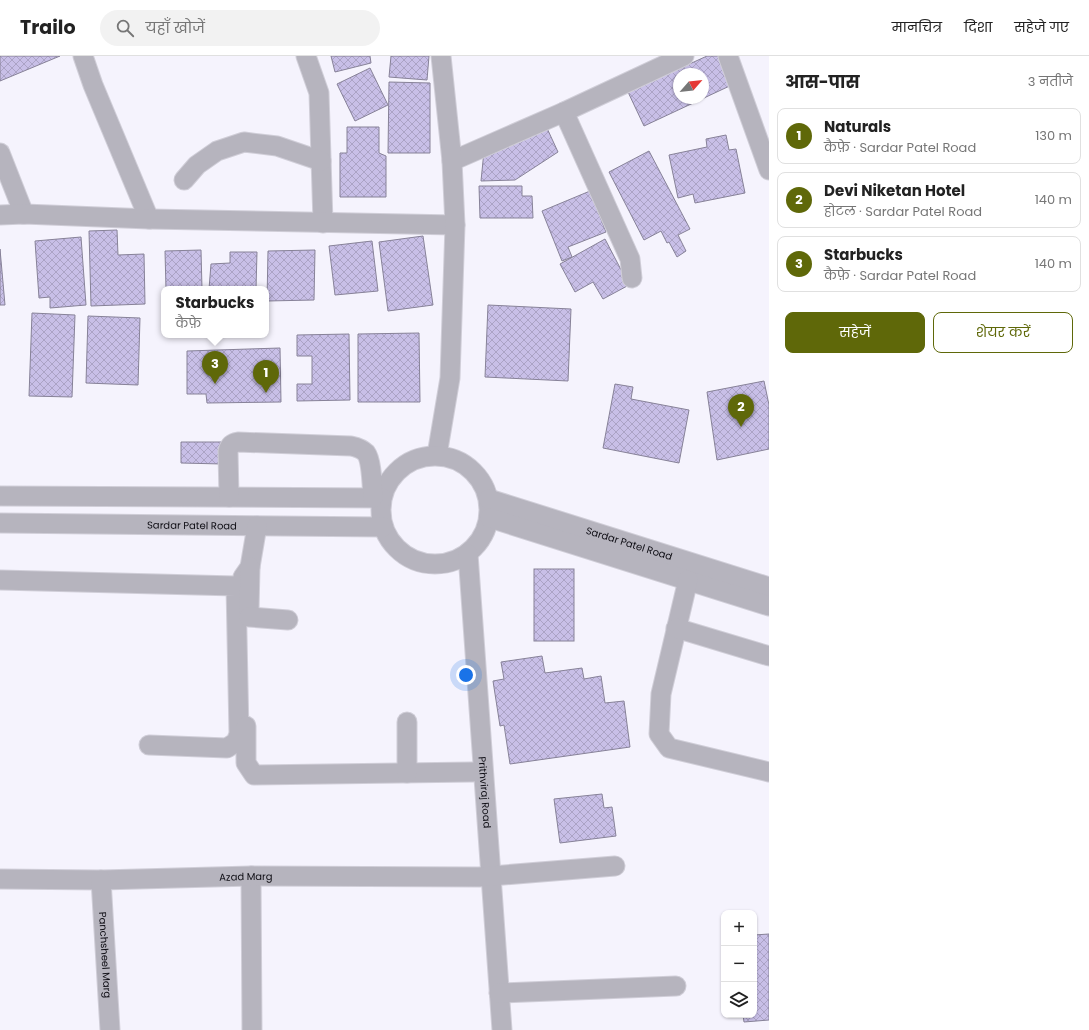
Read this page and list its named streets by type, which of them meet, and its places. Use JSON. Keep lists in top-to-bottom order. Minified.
{"streets":{"street":["Sardar Patel Road","Prithviraj Road","Azad Marg","Panchsheel Marg"]},"crossings":[["Sardar Patel Road","Prithviraj Road"],["Prithviraj Road","Azad Marg"],["Azad Marg","Panchsheel Marg"]],"north":"top right","page":{"header":"Trailo","search":"यहाँ खोजें","nav":["मानचित्र","दिशा","सहेजे गए"],"heading":["आस-पास","3 नतीजे"],"list":[{"mark":"1","name":"Naturals","note":"कैफ़े · Sardar Patel Road","value":"130 m"},{"mark":"2","name":"Devi Niketan Hotel","note":"होटल · Sardar Patel Road","value":"140 m"},{"mark":"3","name":"Starbucks","note":"कैफ़े · Sardar Patel Road","value":"140 m"}],"popup":["Starbucks","कैफ़े"],"buttons":["सहेजें","शेयर करें"],"pins":["3","1","2"],"map_buttons":["+","−"]}}
